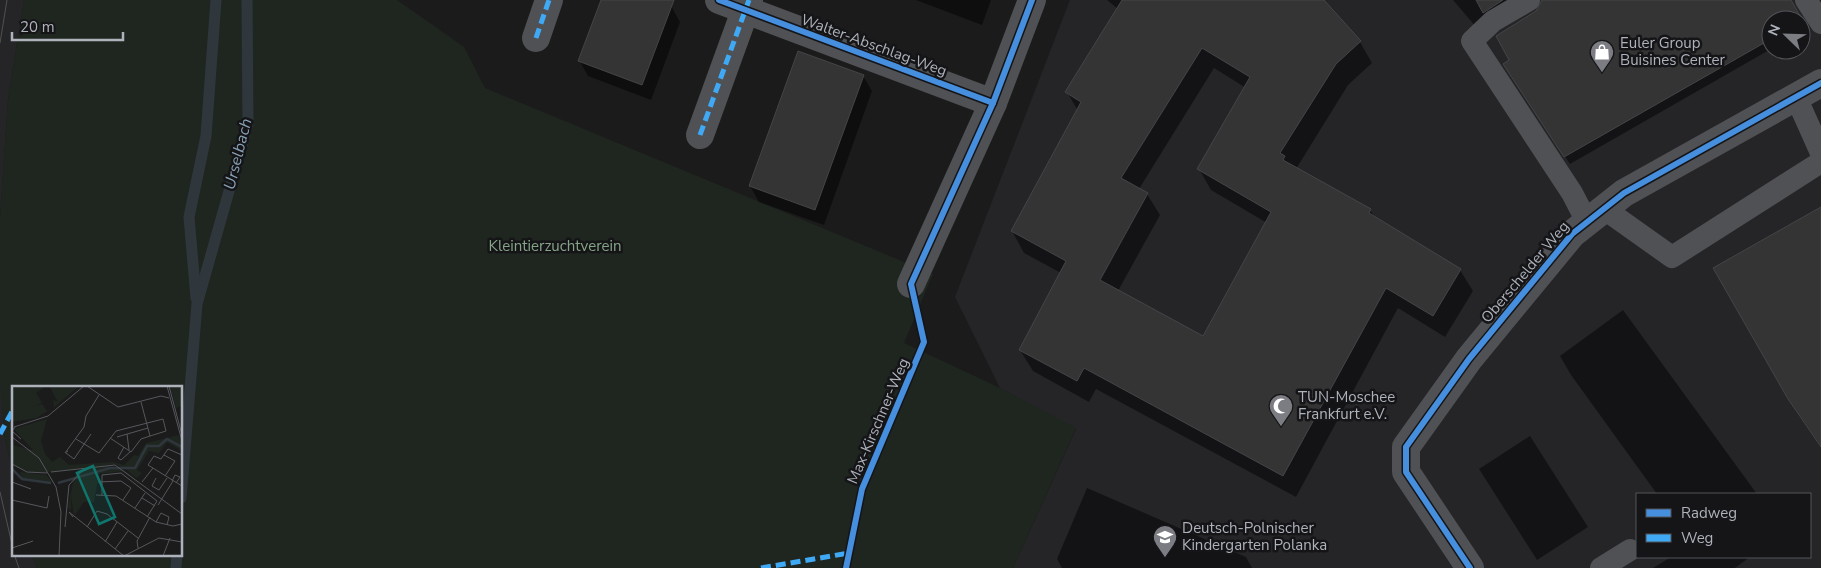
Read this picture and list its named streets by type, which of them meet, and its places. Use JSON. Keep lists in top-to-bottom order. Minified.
{"streets":{"street":["Walter-Abschlag-Weg","Oberschelder Weg"],"cycle path":["Max-Kirschner-Weg"]},"water":["Urselbach"],"parks":["Kleintierzuchtverein"],"places":{"shop":["Euler Group Buisines Center"],"mosque":["TUN-Moschee Frankfurt e.V."],"school or university":["Deutsch-Polnischer Kindergarten Polanka"]},"legend":["Radweg","Weg"],"scale_bar":"20 m","north":"top left"}
